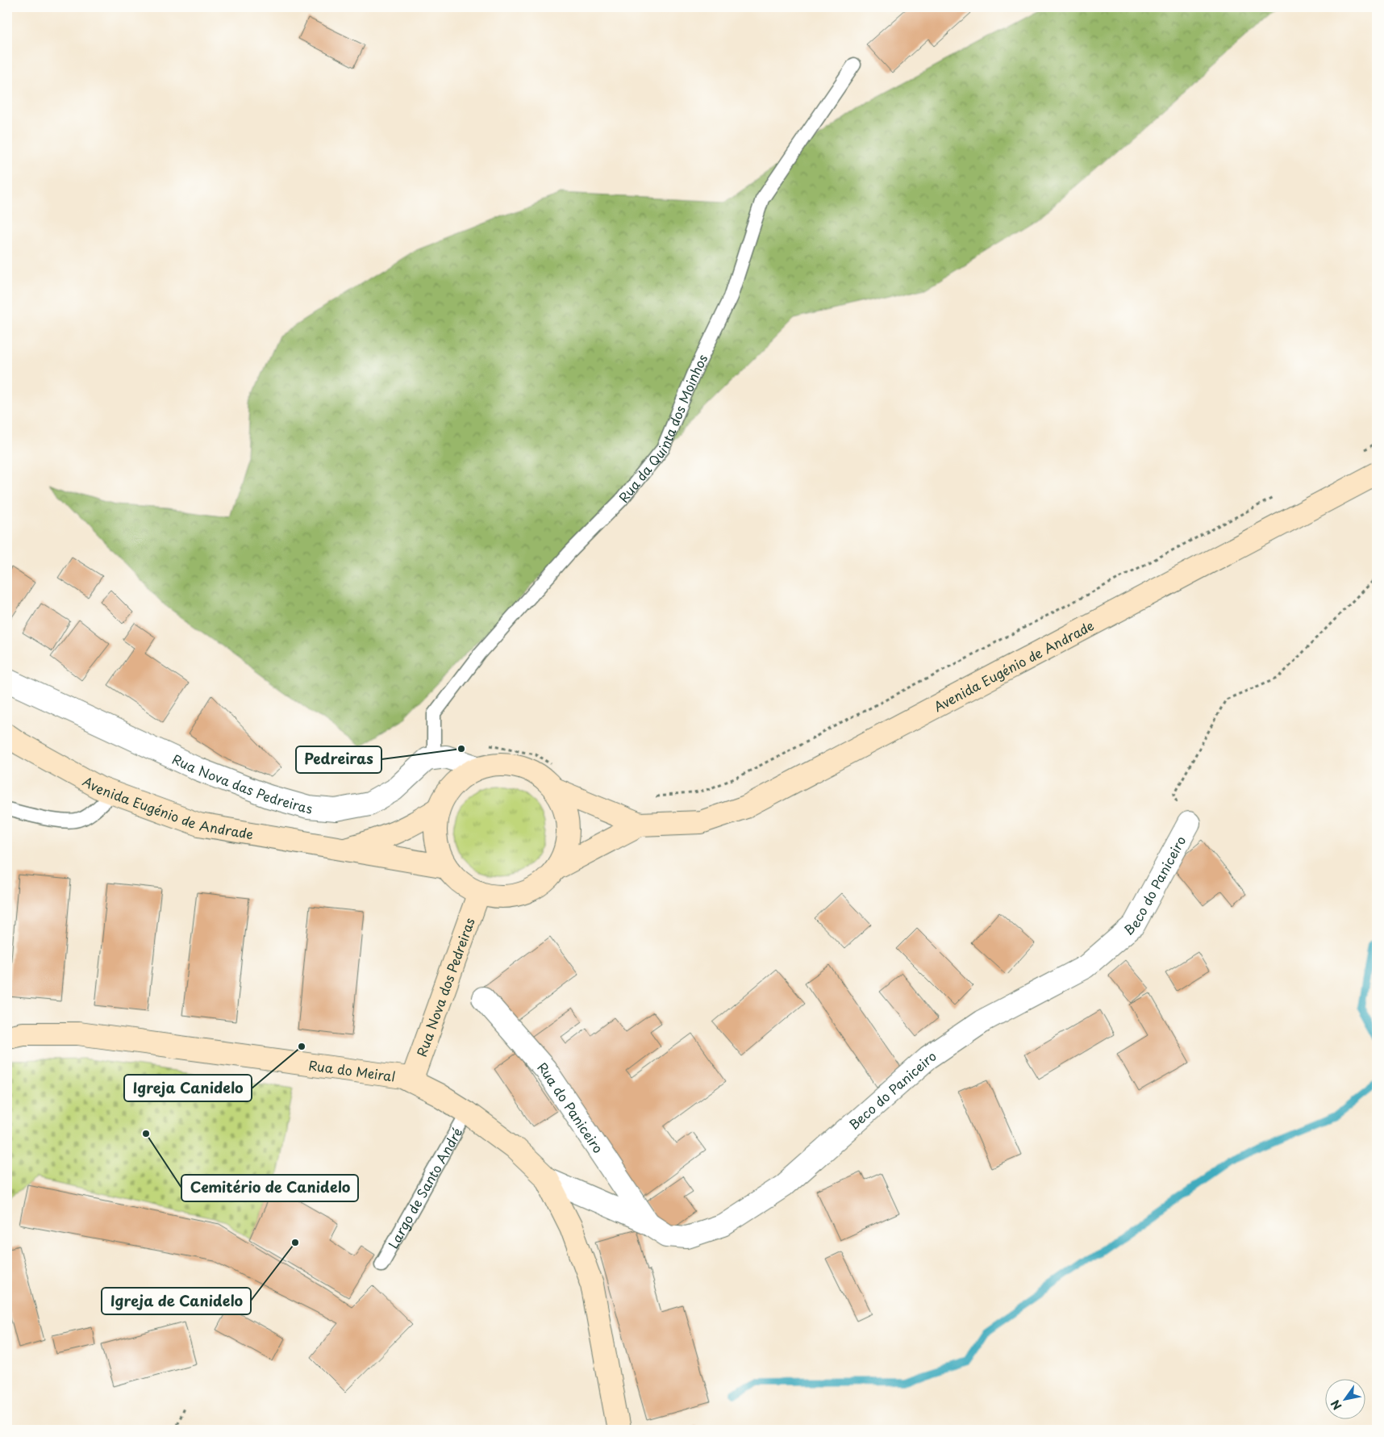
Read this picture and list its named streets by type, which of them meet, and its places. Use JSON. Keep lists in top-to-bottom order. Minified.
{"streets":{"main road":["Avenida Eugénio de Andrade","Rua Nova dos Pedreiras","Rua do Meiral"],"street":["Rua Nova das Pedreiras","Beco do Paniceiro","Rua do Paniceiro"],"lane":["Rua da Quinta dos Moinhos","Largo de Santo André"]},"crossings":[["Rua da Quinta dos Moinhos","Rua Nova das Pedreiras"],["Avenida Eugénio de Andrade","Rua Nova dos Pedreiras"],["Beco do Paniceiro","Rua do Meiral"],["Beco do Paniceiro","Rua do Paniceiro"],["Rua Nova dos Pedreiras","Rua do Meiral"],["Rua do Meiral","Largo de Santo André"]],"places":["Pedreiras","Igreja Canidelo","Cemitério de Canidelo","Igreja de Canidelo"],"north":"bottom left"}
